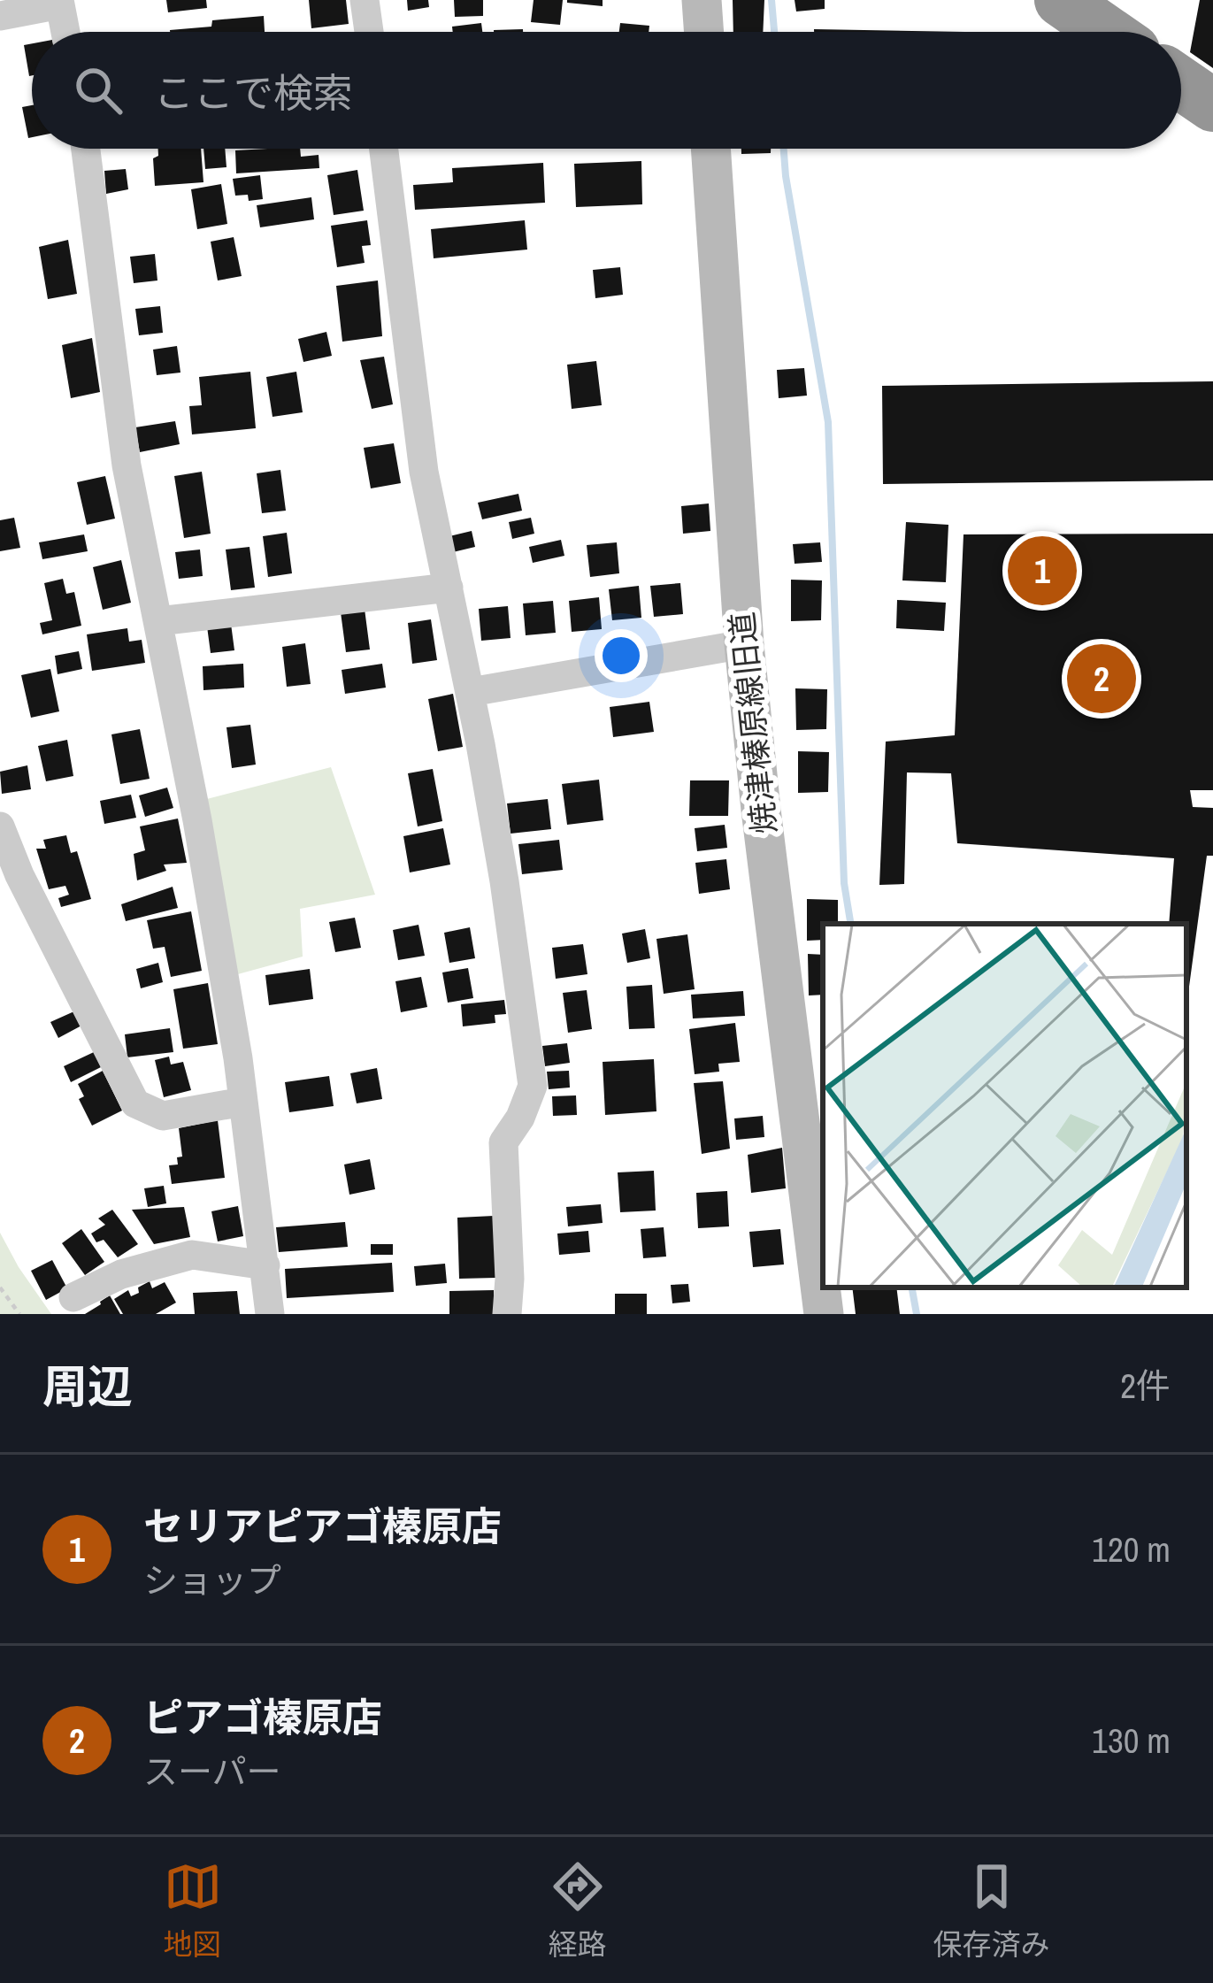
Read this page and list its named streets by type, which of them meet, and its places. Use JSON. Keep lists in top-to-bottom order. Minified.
{"streets":{"street":["焼津榛原線旧道"]},"page":{"search":"ここで検索","pins":["1","2"],"heading":["周辺","2件"],"list":[{"mark":"1","name":"セリアピアゴ榛原店","note":"ショップ","value":"120 m"},{"mark":"2","name":"ピアゴ榛原店","note":"スーパー","value":"130 m"}],"nav":["地図","経路","保存済み"]}}
